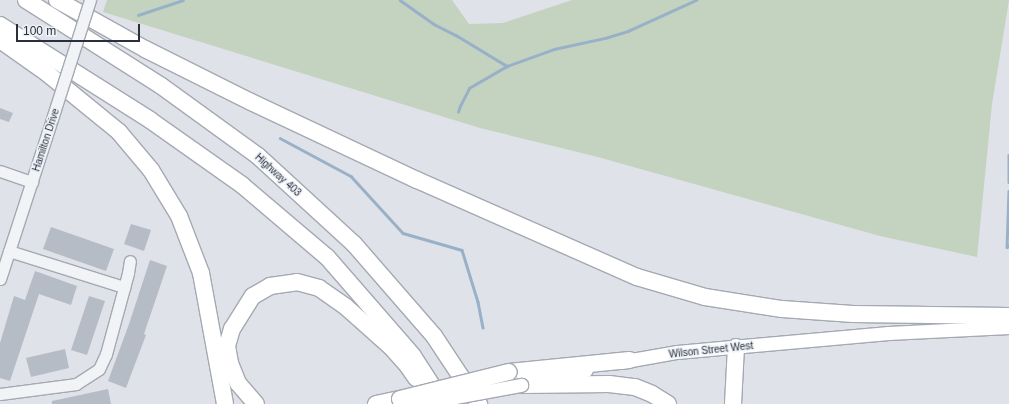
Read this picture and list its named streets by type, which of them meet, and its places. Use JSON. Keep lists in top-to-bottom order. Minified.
{"streets":{"highway":["Highway 403"],"main road":["Wilson Street West"],"street":["Hamilton Drive"]},"scale_bar":"100 m"}
